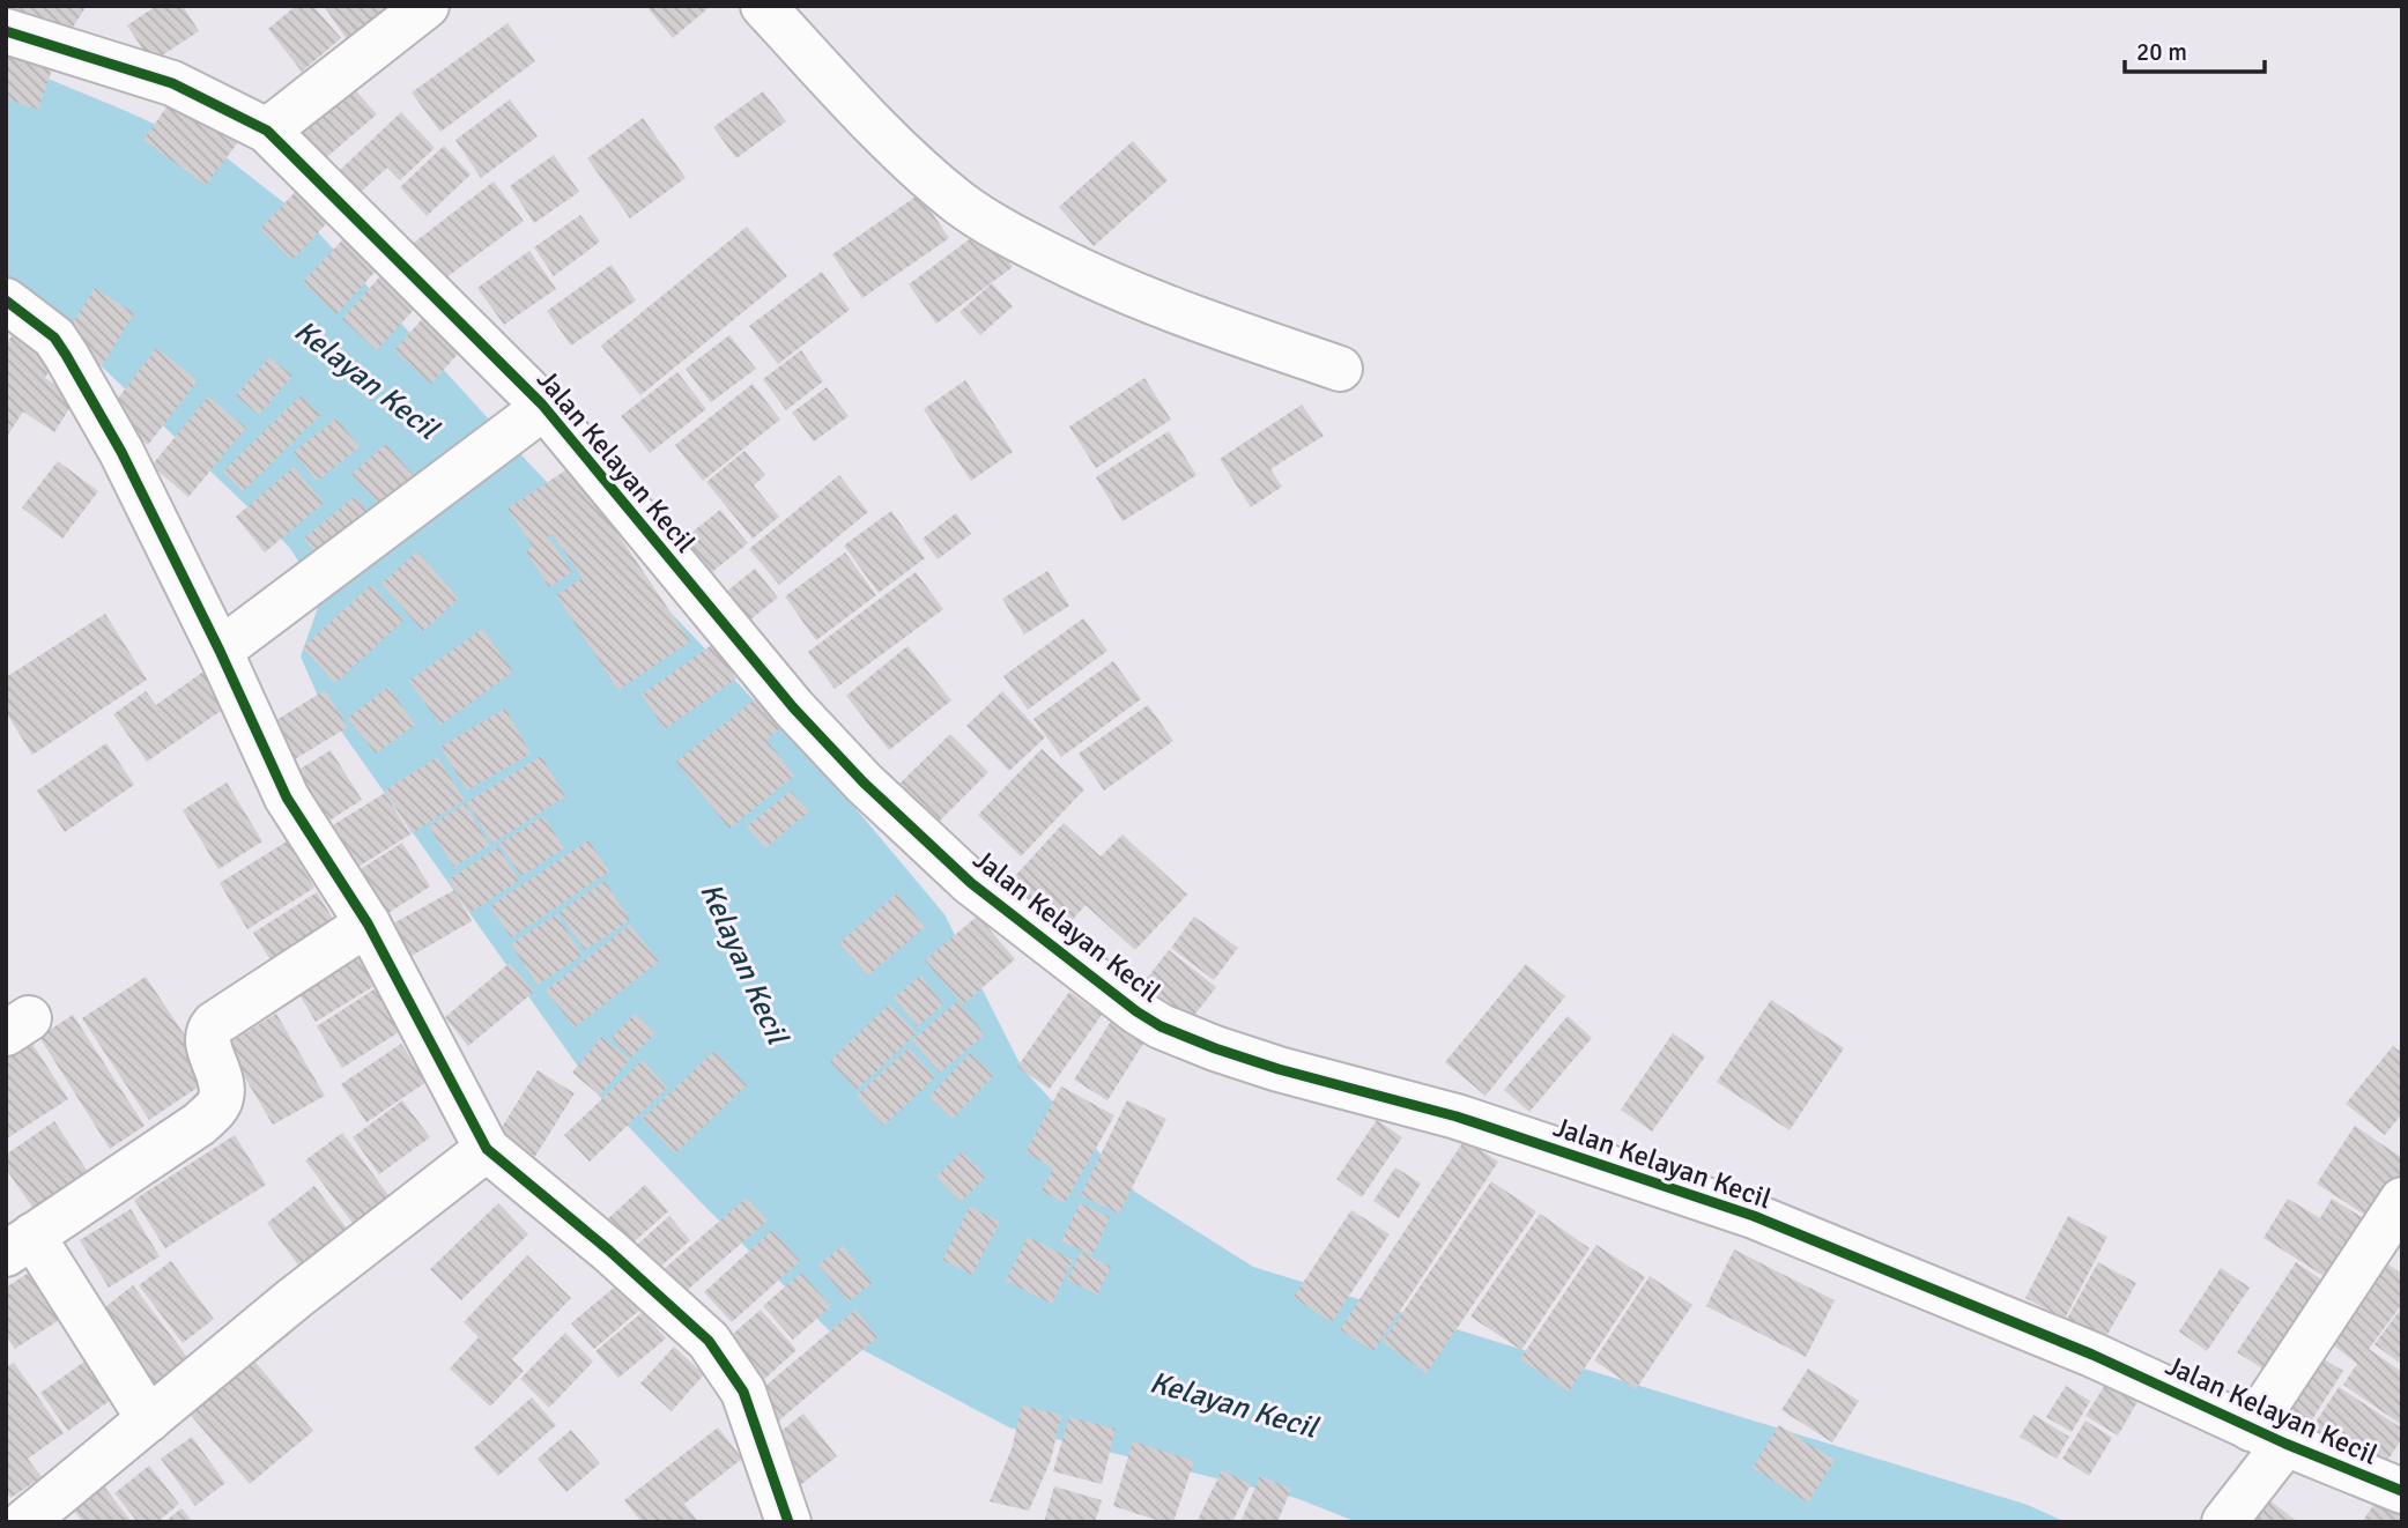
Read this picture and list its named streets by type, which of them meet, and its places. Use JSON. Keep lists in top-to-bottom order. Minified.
{"streets":{"street":["Jalan Kelayan Kecil"]},"water":["Kelayan Kecil"],"scale_bar":"20 m"}
